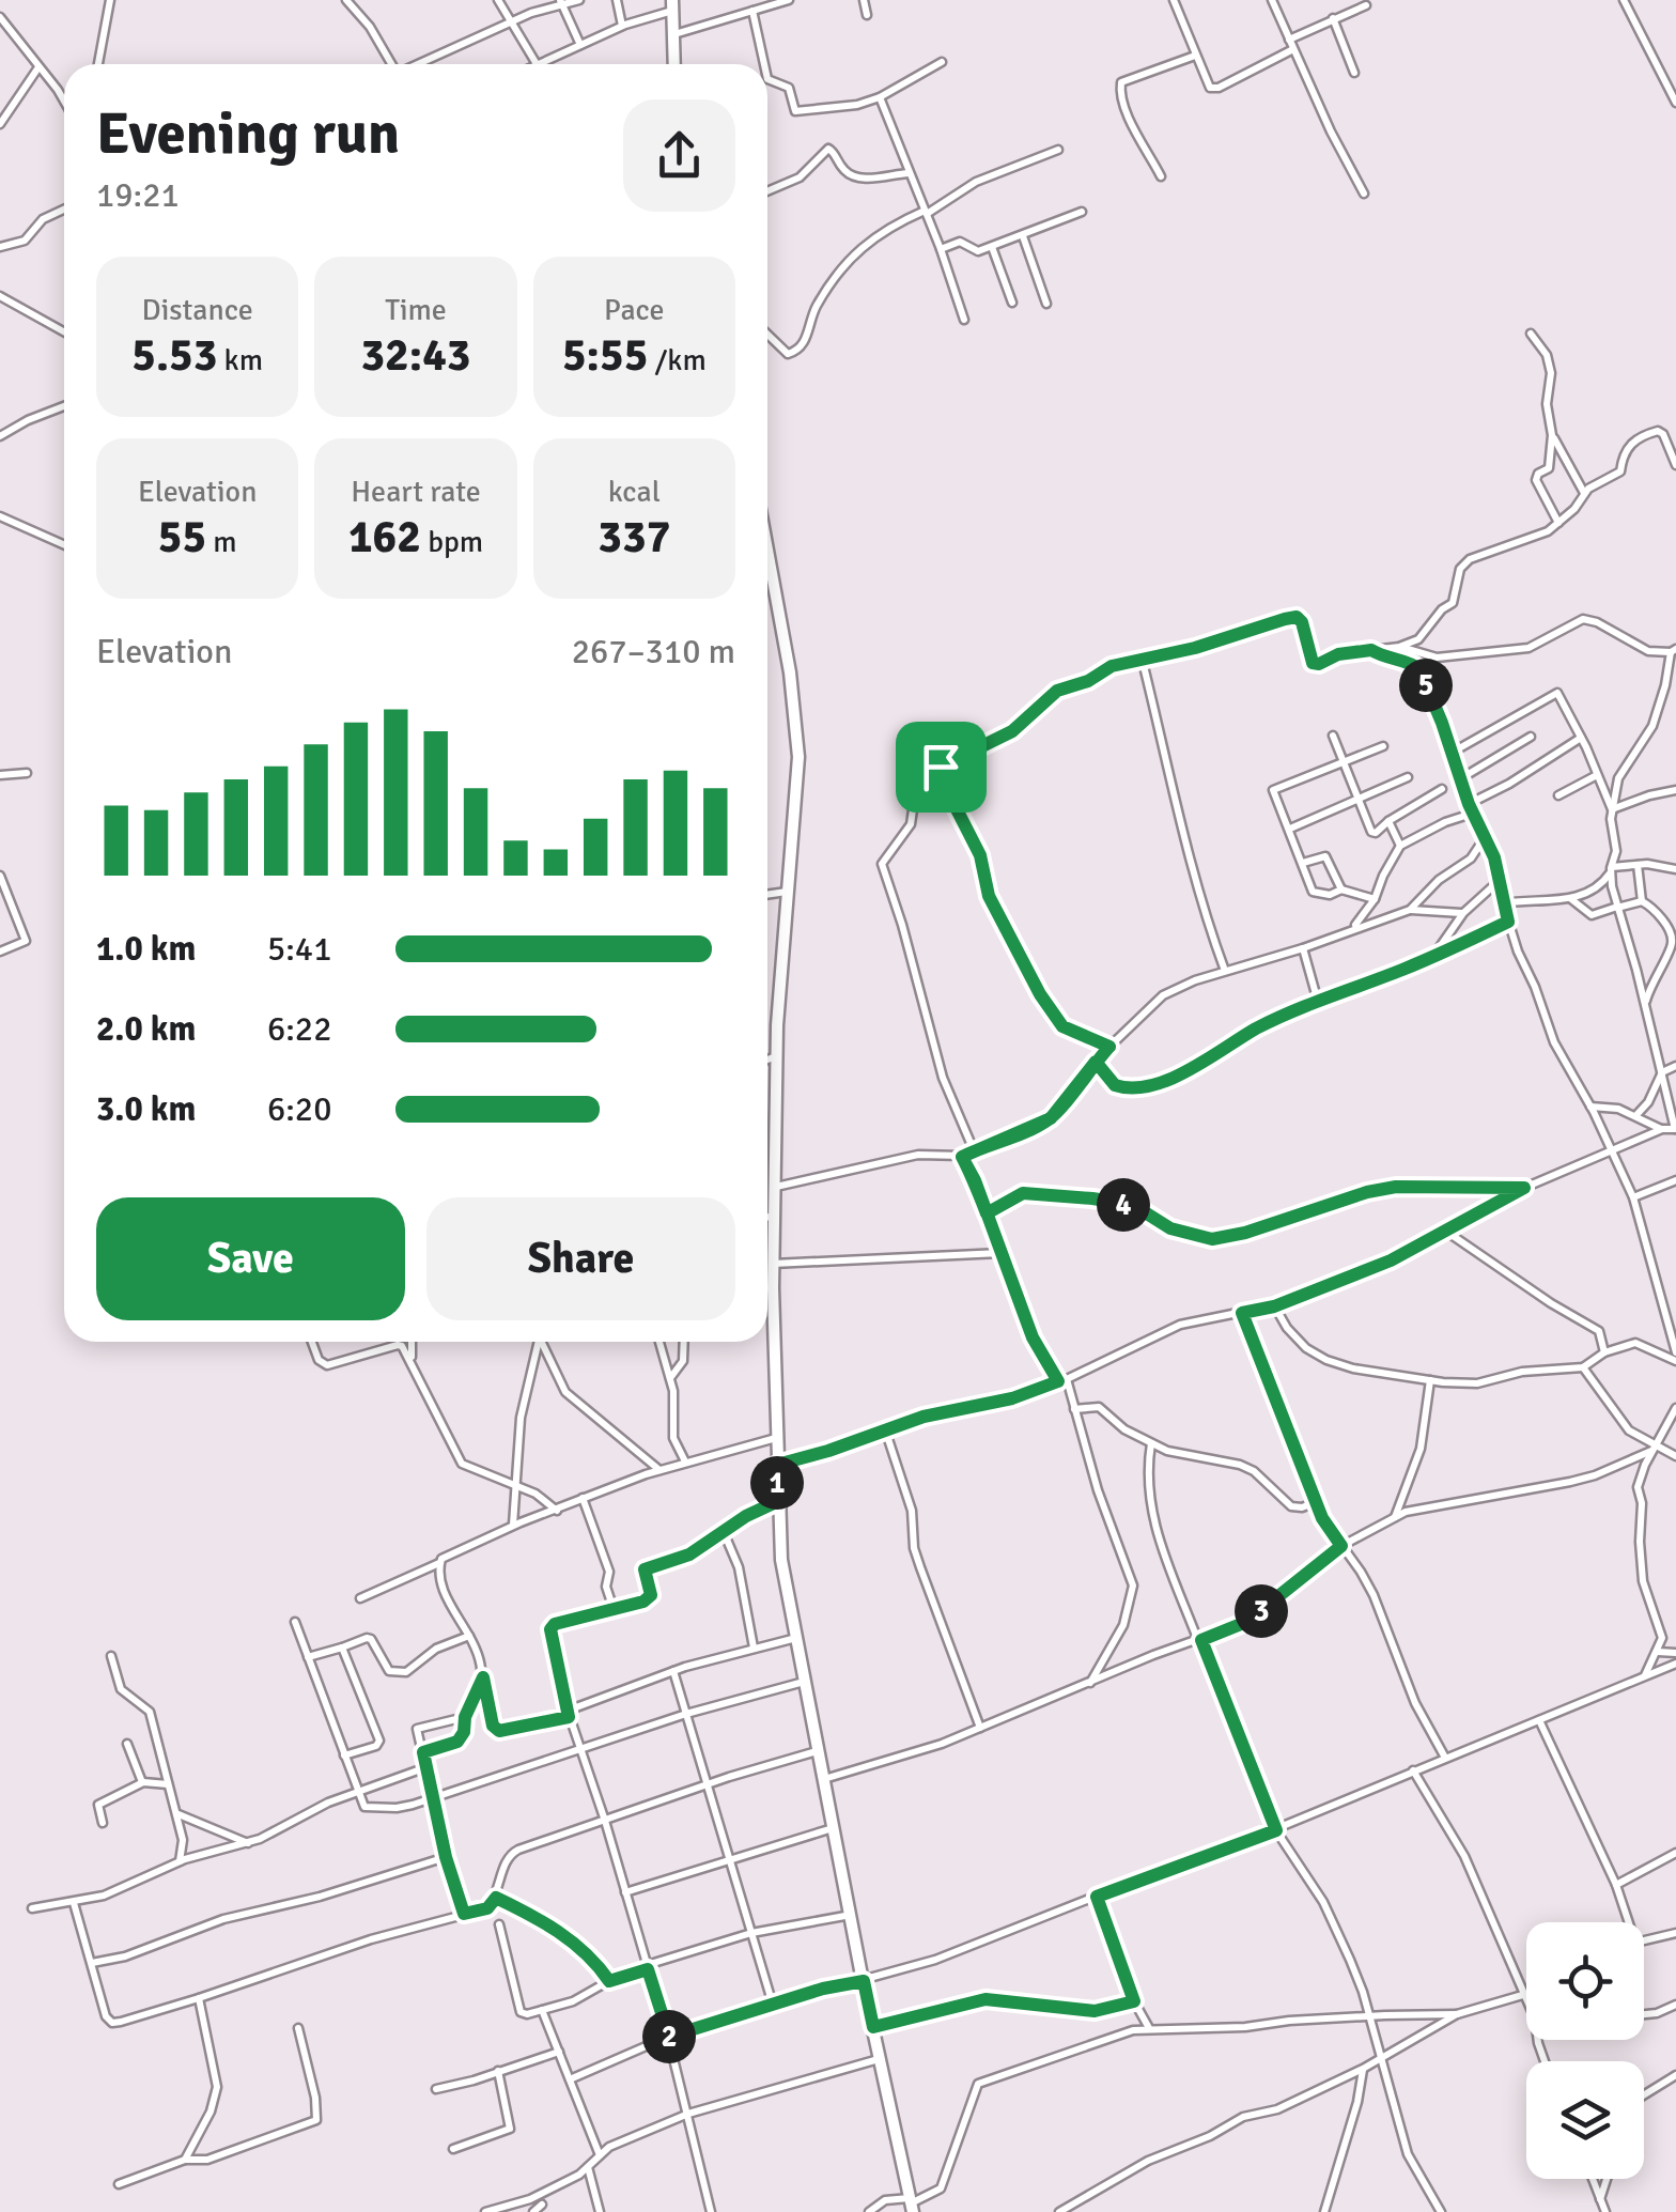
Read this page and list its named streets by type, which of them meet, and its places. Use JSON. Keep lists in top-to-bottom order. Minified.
{"page":{"heading":["Evening run","19:21"],"stats":[["Distance","5.53 km"],["Time","32:43"],["Pace","5:55 /km"],["Elevation","55 m"],["Heart rate","162 bpm"],["kcal","337"]],"chart":["Elevation","267–310 m"],"pins":["5","4","1","3","2"],"list":[{"name":"1.0 km","note":"5:41"},{"name":"2.0 km","note":"6:22"},{"name":"3.0 km","note":"6:20"}],"buttons":["Save","Share"]}}
